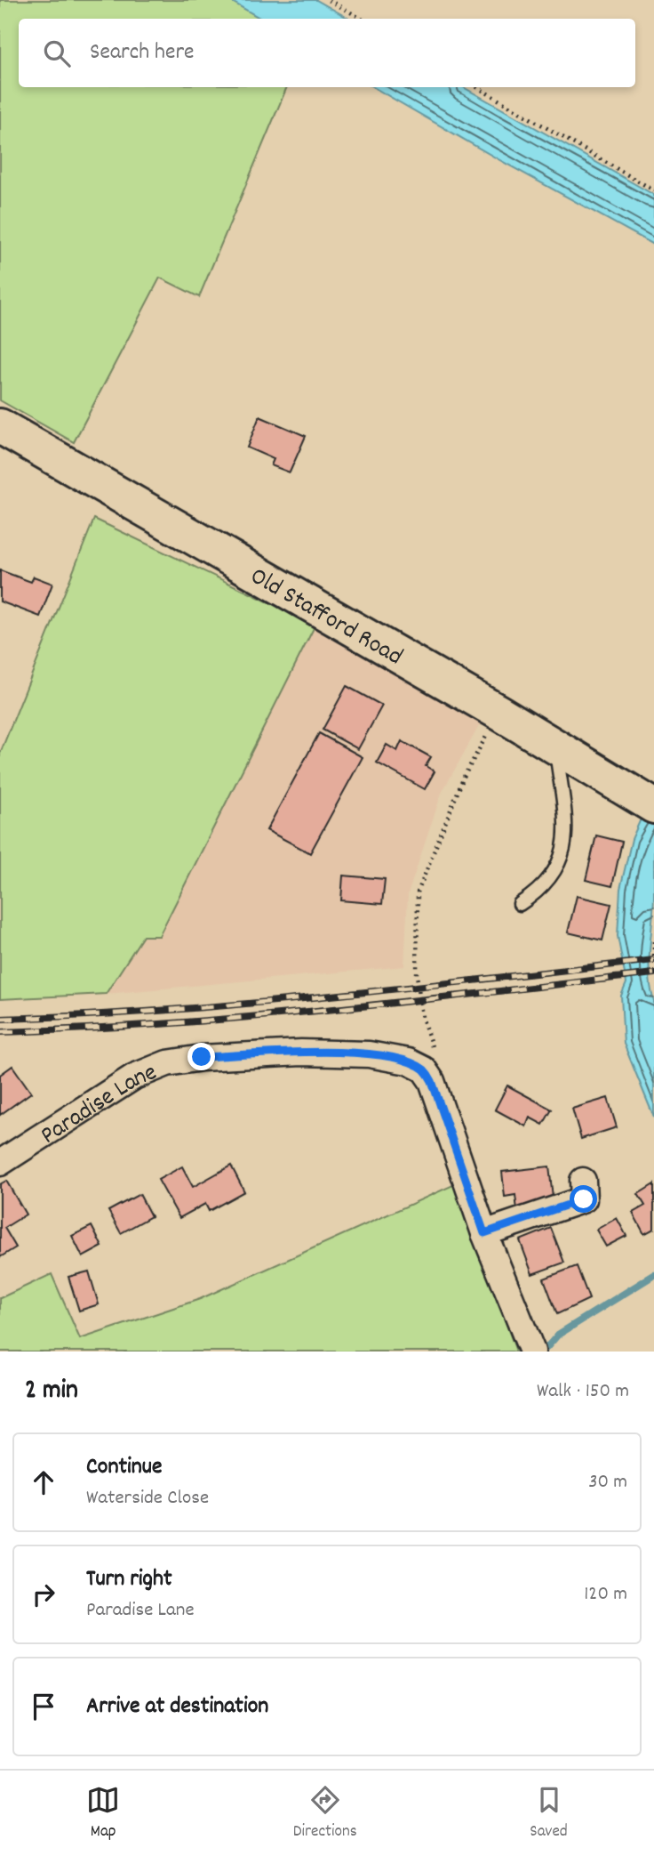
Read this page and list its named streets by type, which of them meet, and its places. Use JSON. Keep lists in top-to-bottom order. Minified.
{"streets":{"street":["Old Stafford Road","Paradise Lane"]},"page":{"search":"Search here","heading":["2 min","Walk · 150 m"],"list":[["Continue","Waterside Close","30 m"],["Turn right","Paradise Lane","120 m"],"Arrive at destination"],"nav":["Map","Directions","Saved"]}}
